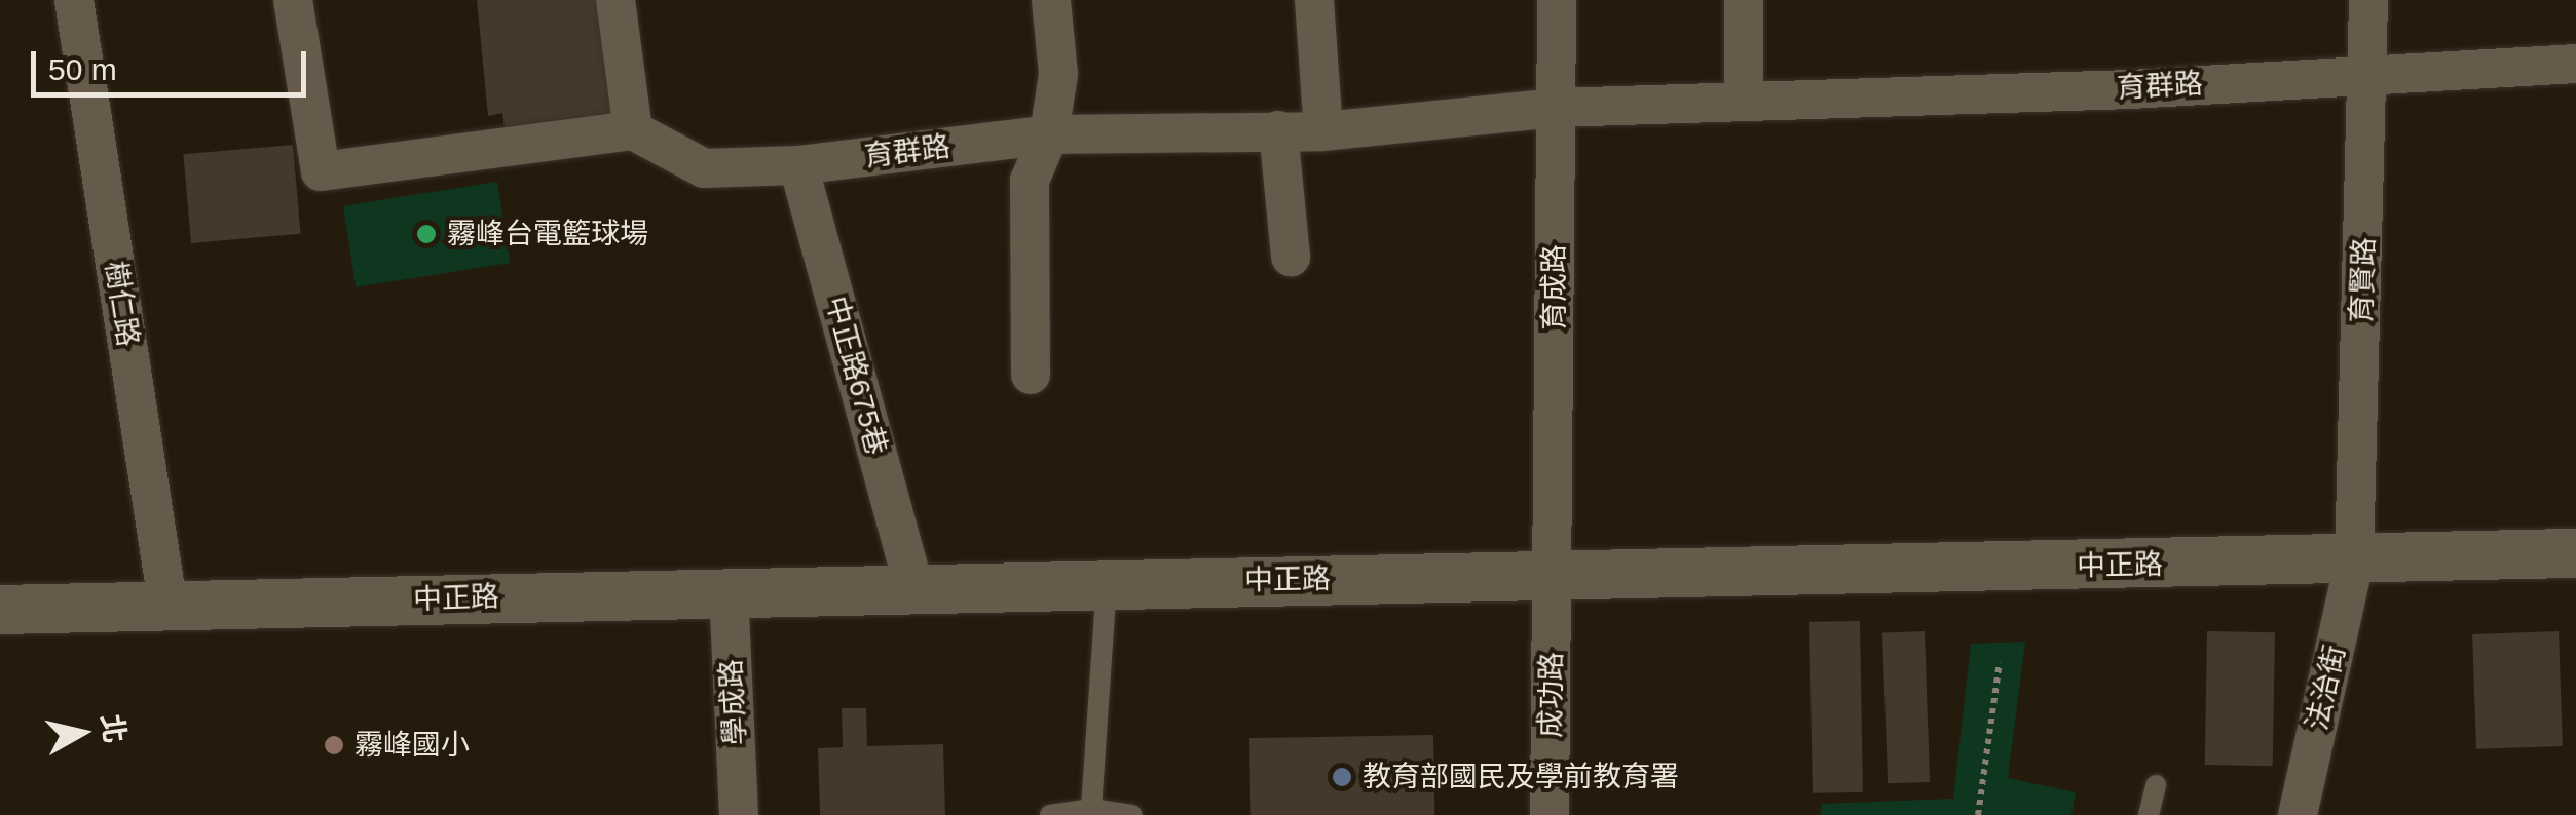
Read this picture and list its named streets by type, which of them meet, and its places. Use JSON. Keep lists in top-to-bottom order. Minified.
{"streets":{"street":["育群路","育賢路","育成路","樹仁路","中正路675巷","中正路","法治街","成功路","學成路"]},"crossings":[["育群路","育賢路"],["育群路","育成路"],["育群路","中正路675巷"],["育賢路","中正路"],["育賢路","法治街"],["育成路","中正路"],["育成路","成功路"],["樹仁路","中正路"],["中正路675巷","中正路"],["中正路","法治街"],["中正路","成功路"],["中正路","學成路"]],"places":["霧峰台電籃球場","霧峰國小","教育部國民及學前教育署"],"scale_bar":"50 m","north":"right"}
